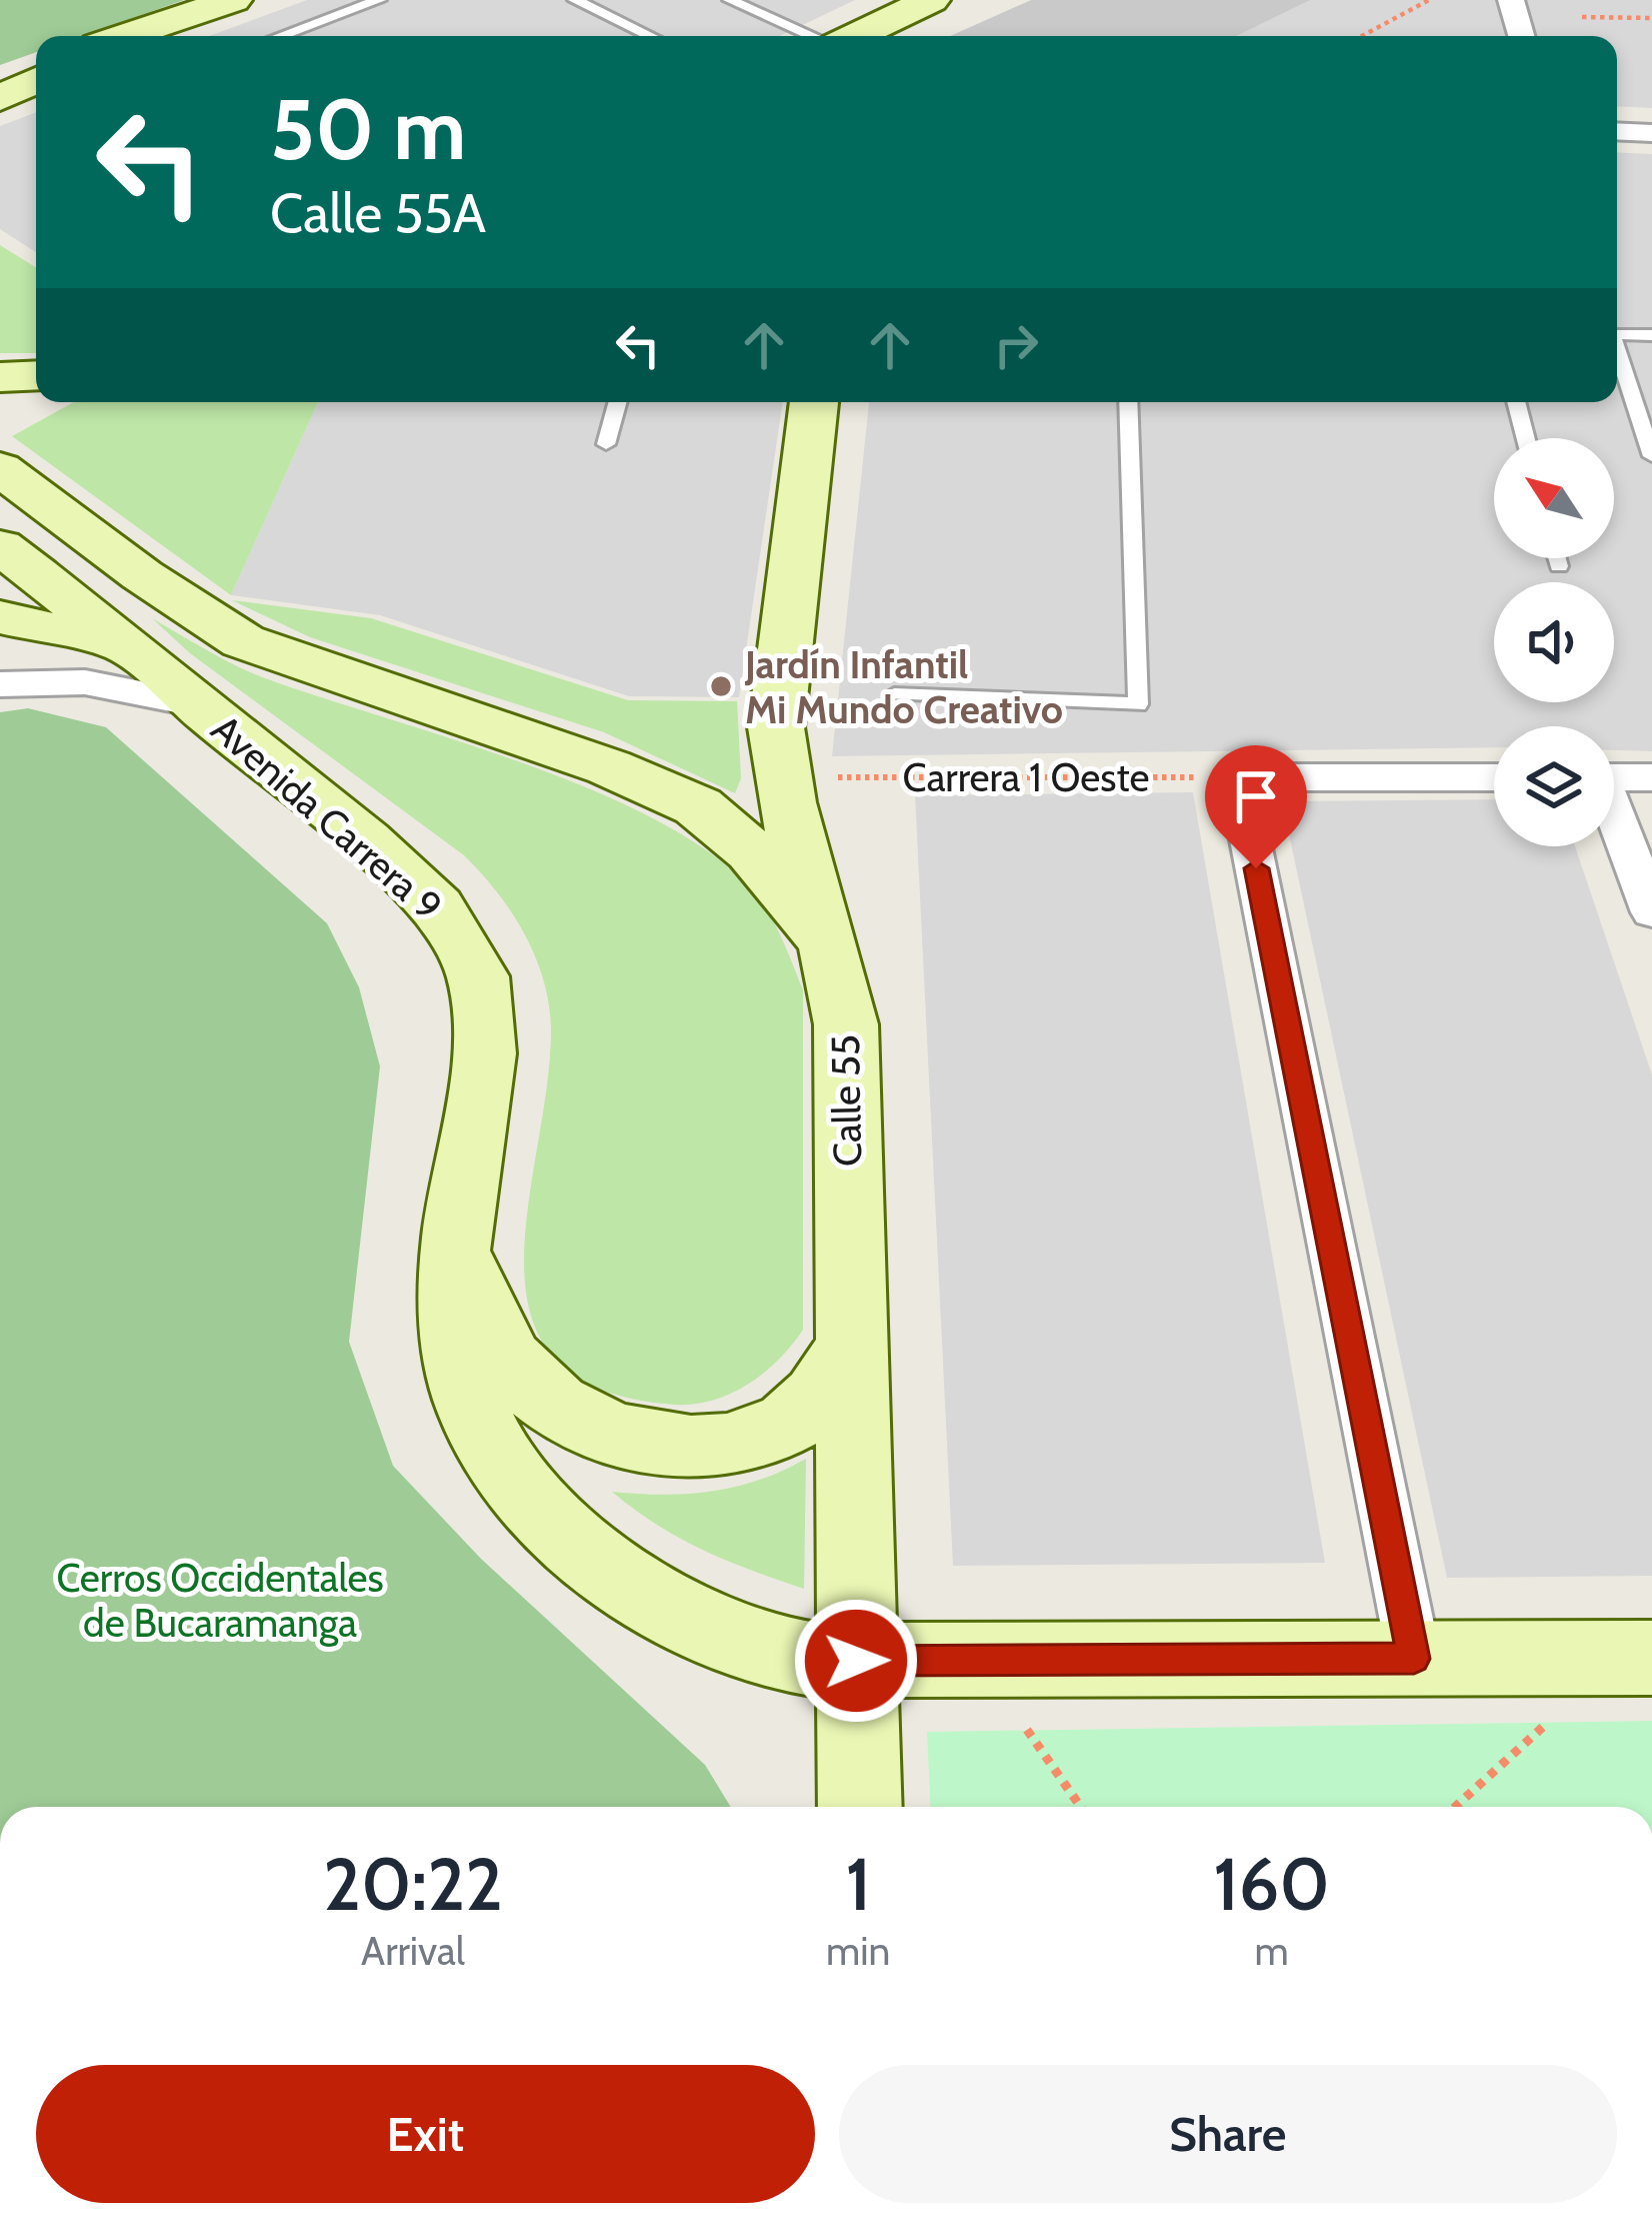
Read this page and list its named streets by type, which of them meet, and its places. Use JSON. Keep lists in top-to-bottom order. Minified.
{"streets":{"main road":["Avenida Carrera 9","Calle 55"],"path":["Carrera 1 Oeste"]},"crossings":[["Avenida Carrera 9","Calle 55"]],"parks":["Cerros Occidentales de Bucaramanga"],"places":["Jardín Infantil Mi Mundo Creativo"],"north":"top left","page":{"turn":["50 m","Calle 55A"],"eta":["20:22","Arrival","1","min","160","m"],"buttons":["Exit","Share"]}}
